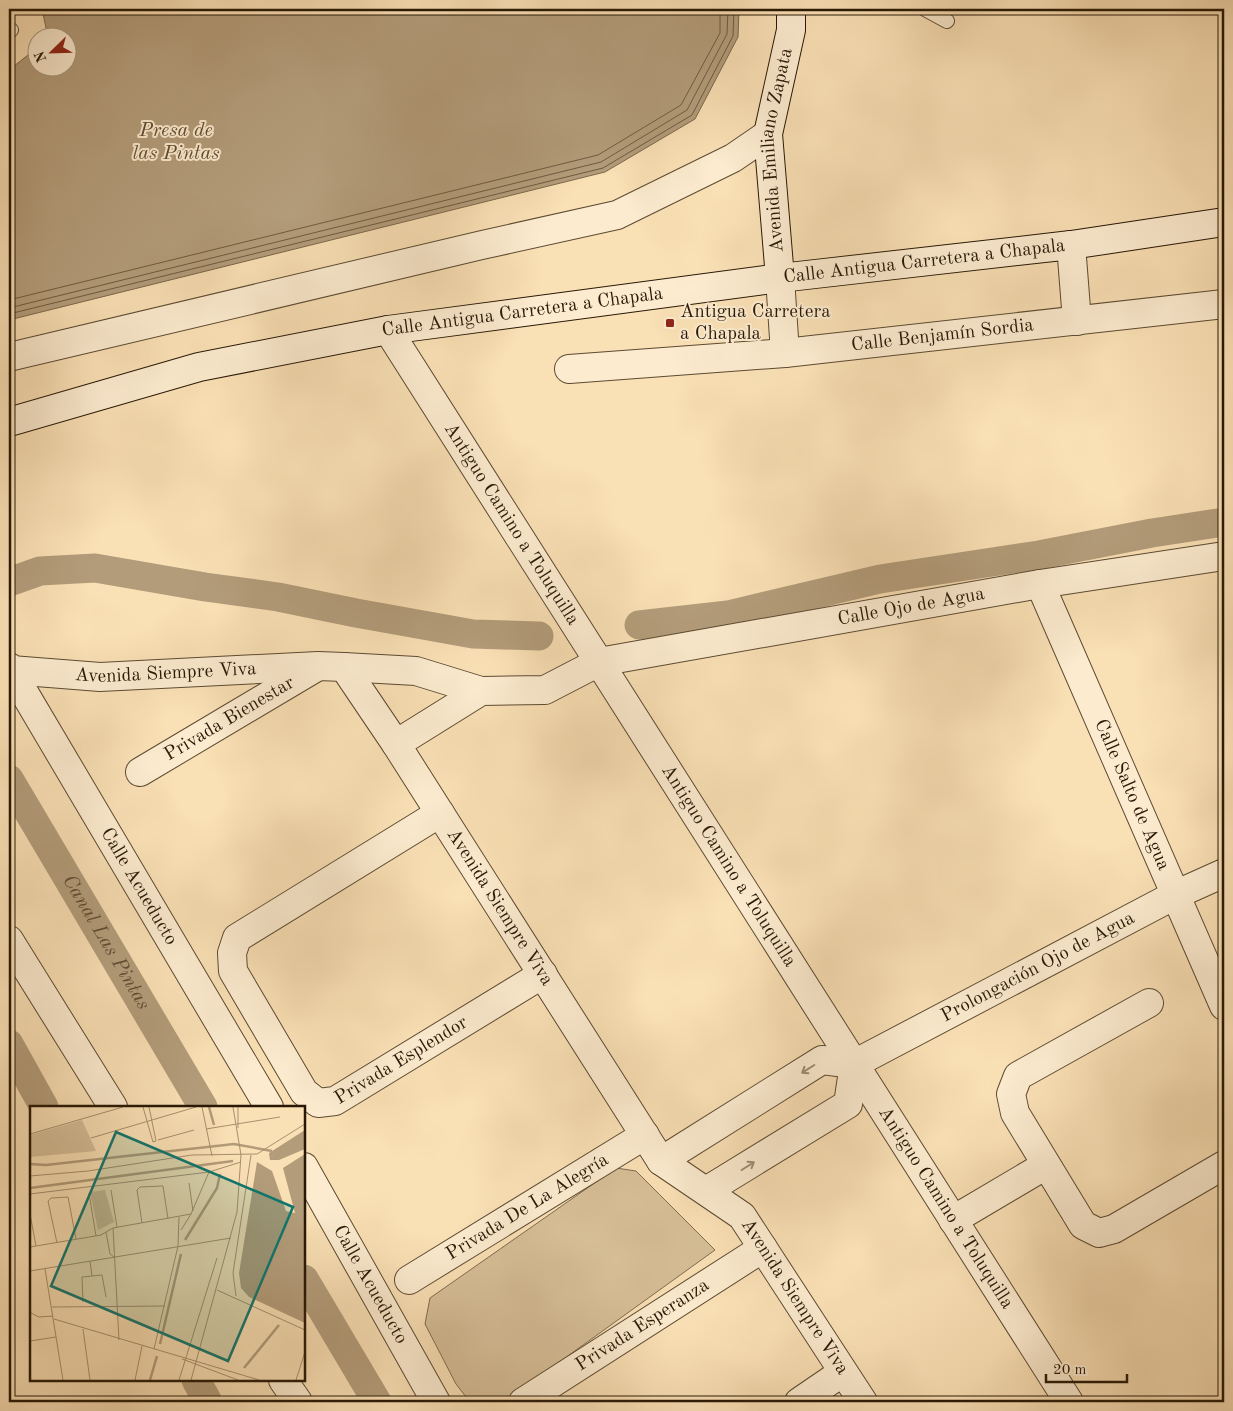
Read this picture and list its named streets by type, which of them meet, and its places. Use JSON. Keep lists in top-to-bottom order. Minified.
{"streets":{"street":["Avenida Emiliano Zapata","Calle Antigua Carretera a Chapala","Calle Benjamín Sordia","Antiguo Camino a Toluquilla","Calle Ojo de Agua","Avenida Siempre Viva","Privada Bienestar","Calle Salto de Agua","Calle Acueducto","Prolongación Ojo de Agua","Privada Esplendor","Privada De La Alegría","Privada Esperanza"]},"crossings":[["Avenida Emiliano Zapata","Calle Antigua Carretera a Chapala"],["Avenida Emiliano Zapata","Calle Benjamín Sordia"],["Calle Antigua Carretera a Chapala","Antiguo Camino a Toluquilla"],["Antiguo Camino a Toluquilla","Calle Ojo de Agua"],["Antiguo Camino a Toluquilla","Prolongación Ojo de Agua"],["Calle Ojo de Agua","Calle Salto de Agua"],["Avenida Siempre Viva","Privada Bienestar"],["Avenida Siempre Viva","Calle Acueducto"],["Avenida Siempre Viva","Privada Esplendor"],["Avenida Siempre Viva","Privada De La Alegría"],["Avenida Siempre Viva","Privada Esperanza"],["Calle Salto de Agua","Prolongación Ojo de Agua"]],"water":["Presa de las Pintas","Canal Las Pintas"],"places":{"transit":["Antigua Carretera a Chapala"]},"scale_bar":"20 m","north":"bottom left"}
